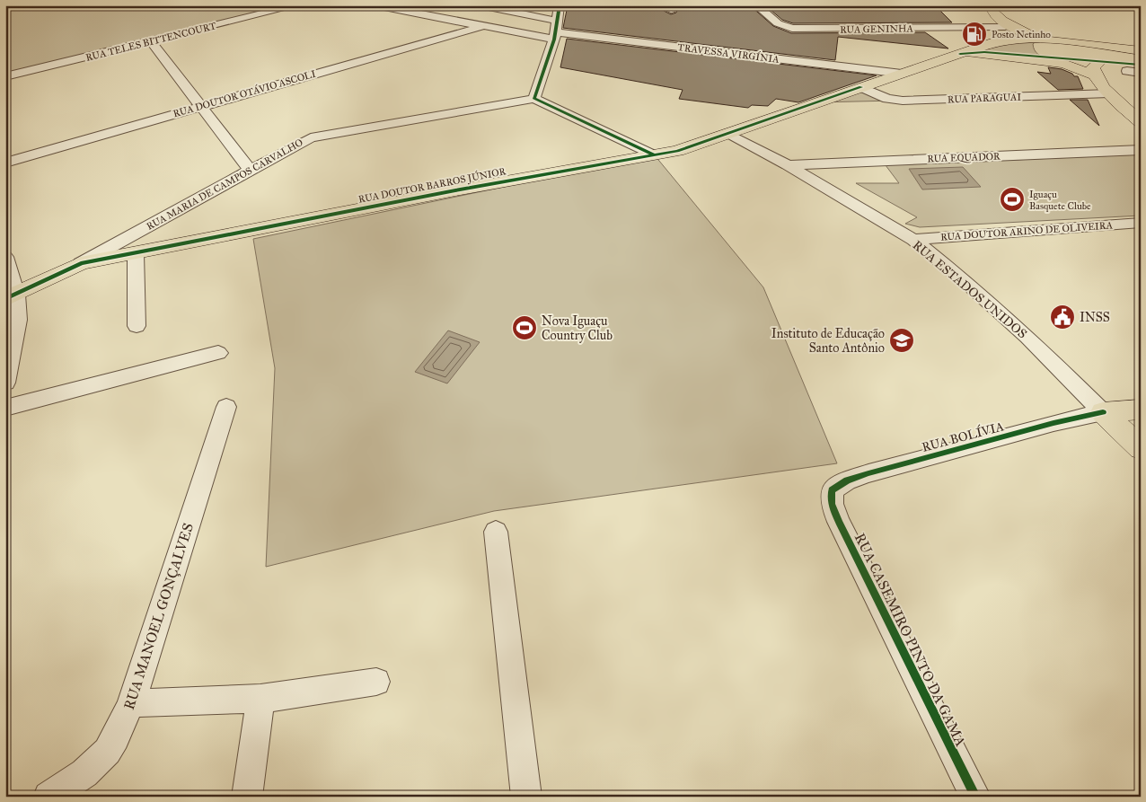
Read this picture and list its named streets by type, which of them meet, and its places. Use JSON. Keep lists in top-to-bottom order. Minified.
{"streets":{"main road":["RUA DOUTOR BARROS JÚNIOR","RUA ESTADOS UNIDOS","RUA BOLÍVIA"],"street":["RUA GENINHA","RUA TELES BITTENCOURT","TRAVESSA VIRGÍNIA","RUA DOUTOR OTÁVIO ASCOLI","RUA PARAGUAI","RUA EQUADOR","RUA MARIA DE CAMPOS CARVALHO","RUA DOUTOR ARINO DE OLIVEIRA","RUA MANOEL GONÇALVES","RUA CASEMIRO PINTO DA GAMA"]},"crossings":[["TRAVESSA VIRGÍNIA","RUA DOUTOR BARROS JÚNIOR"],["RUA PARAGUAI","RUA DOUTOR BARROS JÚNIOR"],["RUA EQUADOR","RUA ESTADOS UNIDOS"],["RUA MARIA DE CAMPOS CARVALHO","RUA DOUTOR BARROS JÚNIOR"],["RUA DOUTOR BARROS JÚNIOR","RUA ESTADOS UNIDOS"],["RUA DOUTOR ARINO DE OLIVEIRA","RUA ESTADOS UNIDOS"],["RUA ESTADOS UNIDOS","RUA BOLÍVIA"],["RUA BOLÍVIA","RUA CASEMIRO PINTO DA GAMA"]],"places":{"fuel station":["Posto Netinho"],"sports":["Iguaçu Basquete Clube","Nova Iguaçu Country Club"],"public building":["INSS"],"school or university":["Instituto de Educação Santo Antônio"]}}
